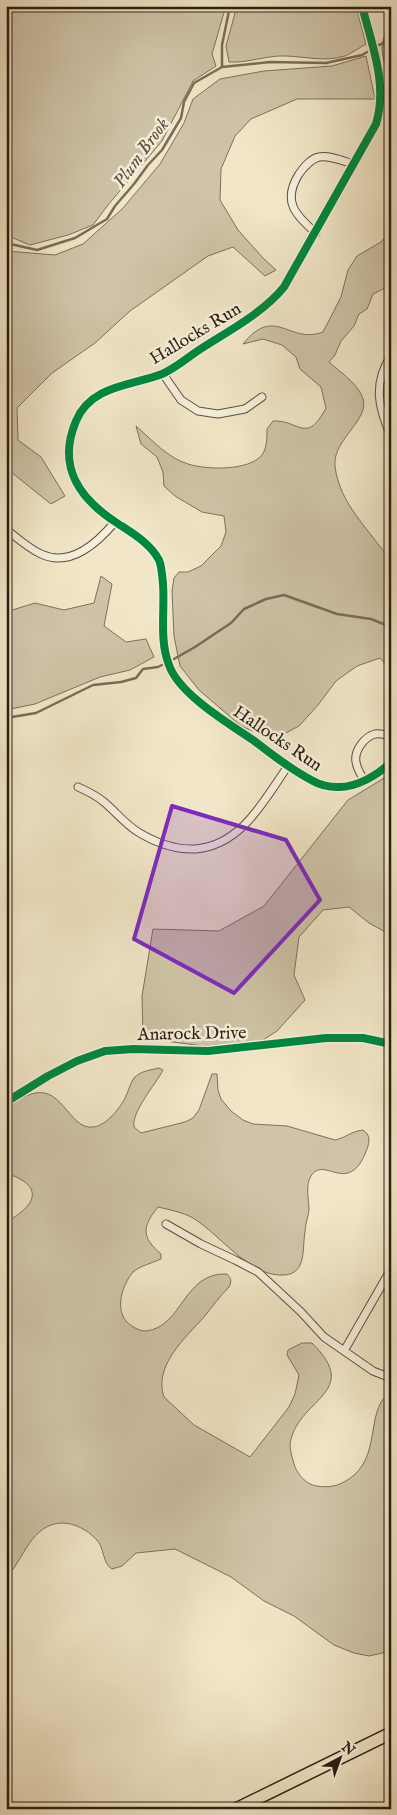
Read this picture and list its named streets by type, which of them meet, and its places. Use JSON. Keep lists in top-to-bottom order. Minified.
{"streets":{"street":["Hallocks Run","Anarock Drive"]},"water":["Plum Brook"],"north":"top right"}
